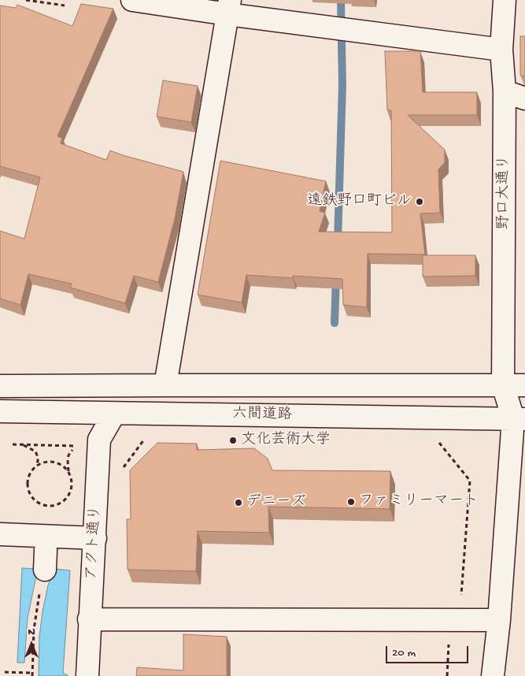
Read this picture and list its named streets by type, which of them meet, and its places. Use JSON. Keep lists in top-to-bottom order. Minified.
{"streets":{"street":["野口大通り","六間道路","アクト通り"]},"crossings":[["野口大通り","六間道路"],["六間道路","アクト通り"]],"places":["遠鉄野口町ビル","文化芸術大学","ファミリーマート","デニーズ"],"scale_bar":"20 m","north":"top"}
